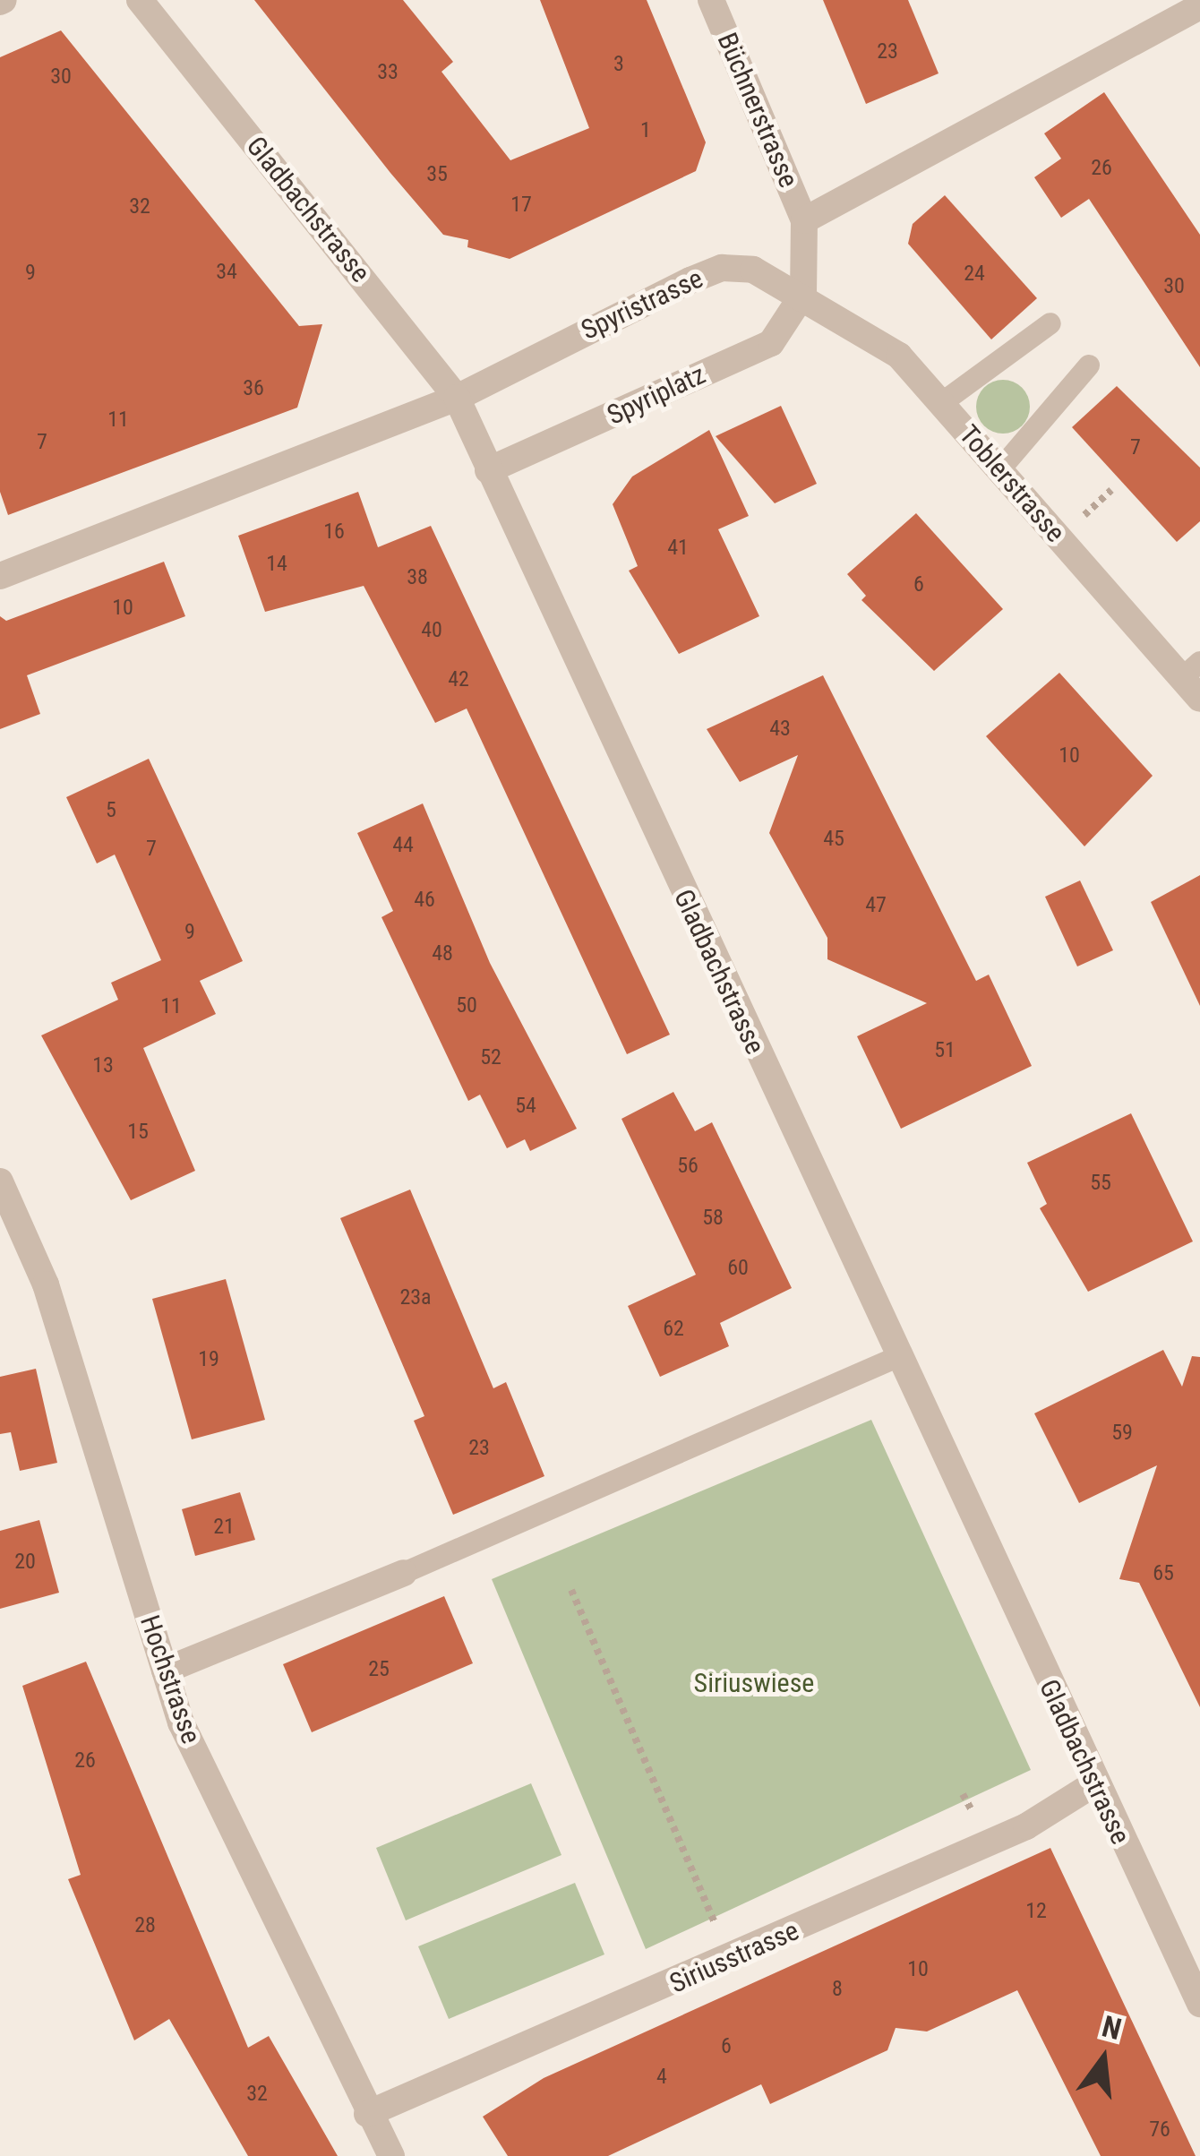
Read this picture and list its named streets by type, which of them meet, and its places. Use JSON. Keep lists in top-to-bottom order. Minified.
{"streets":{"street":["Büchnerstrasse","Gladbachstrasse","Spyristrasse","Spyriplatz","Toblerstrasse","Hochstrasse","Siriusstrasse"]},"crossings":[["Gladbachstrasse","Spyristrasse"],["Gladbachstrasse","Spyriplatz"],["Gladbachstrasse","Siriusstrasse"],["Spyristrasse","Spyriplatz"],["Spyristrasse","Toblerstrasse"],["Spyriplatz","Toblerstrasse"],["Hochstrasse","Siriusstrasse"]],"parks":["Siriuswiese"],"house_numbers":["23","3","33","30","1","26","35","17","32","34","9","24","30","36","11","7","7","16","41","14","38","6","10","40","42","43","10","5","45","44","7","46","47","9","48","50","11","51","52","13","54","15","56","55","58","60","23a","62","19","59","23","21","20","65","25","26","12","28","10","8","6","4","32","76"],"north":"top"}
